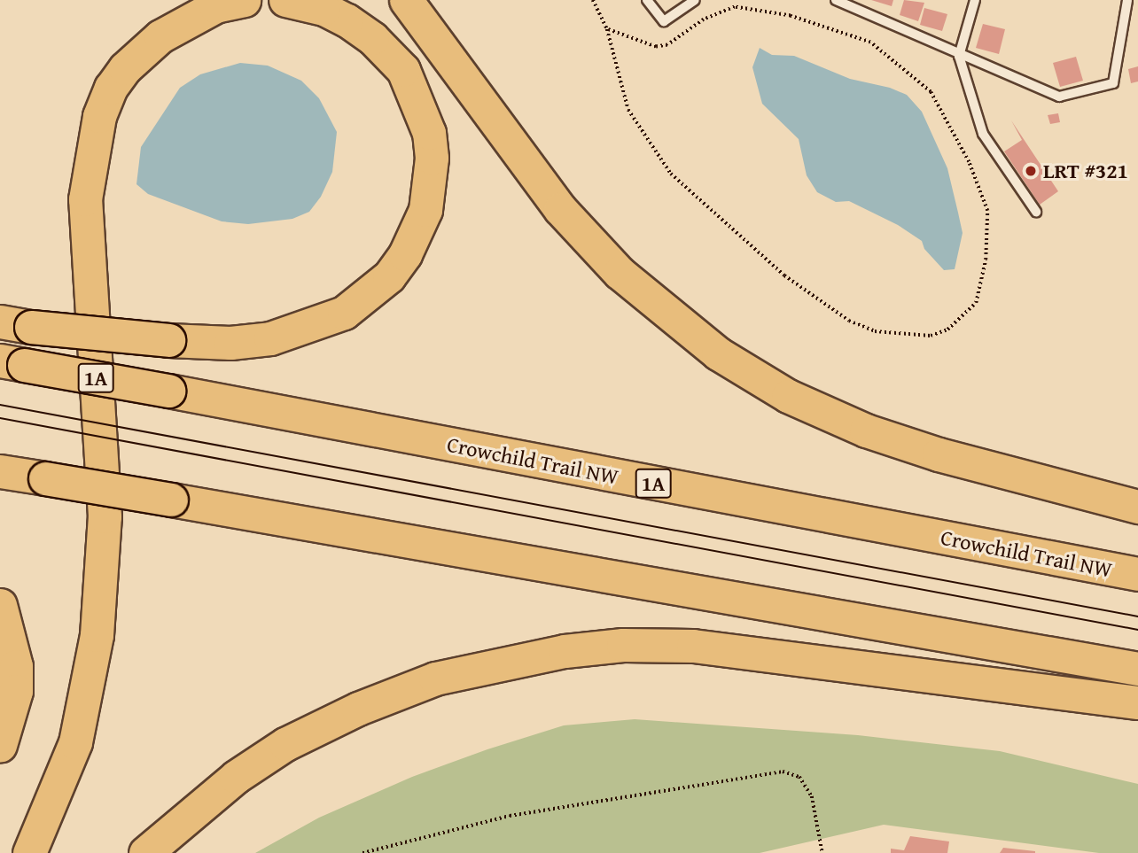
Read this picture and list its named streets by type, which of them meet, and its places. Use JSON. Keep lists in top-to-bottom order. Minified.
{"streets":{"highway":["1A","Crowchild Trail NW"]},"places":["LRT #321"]}
